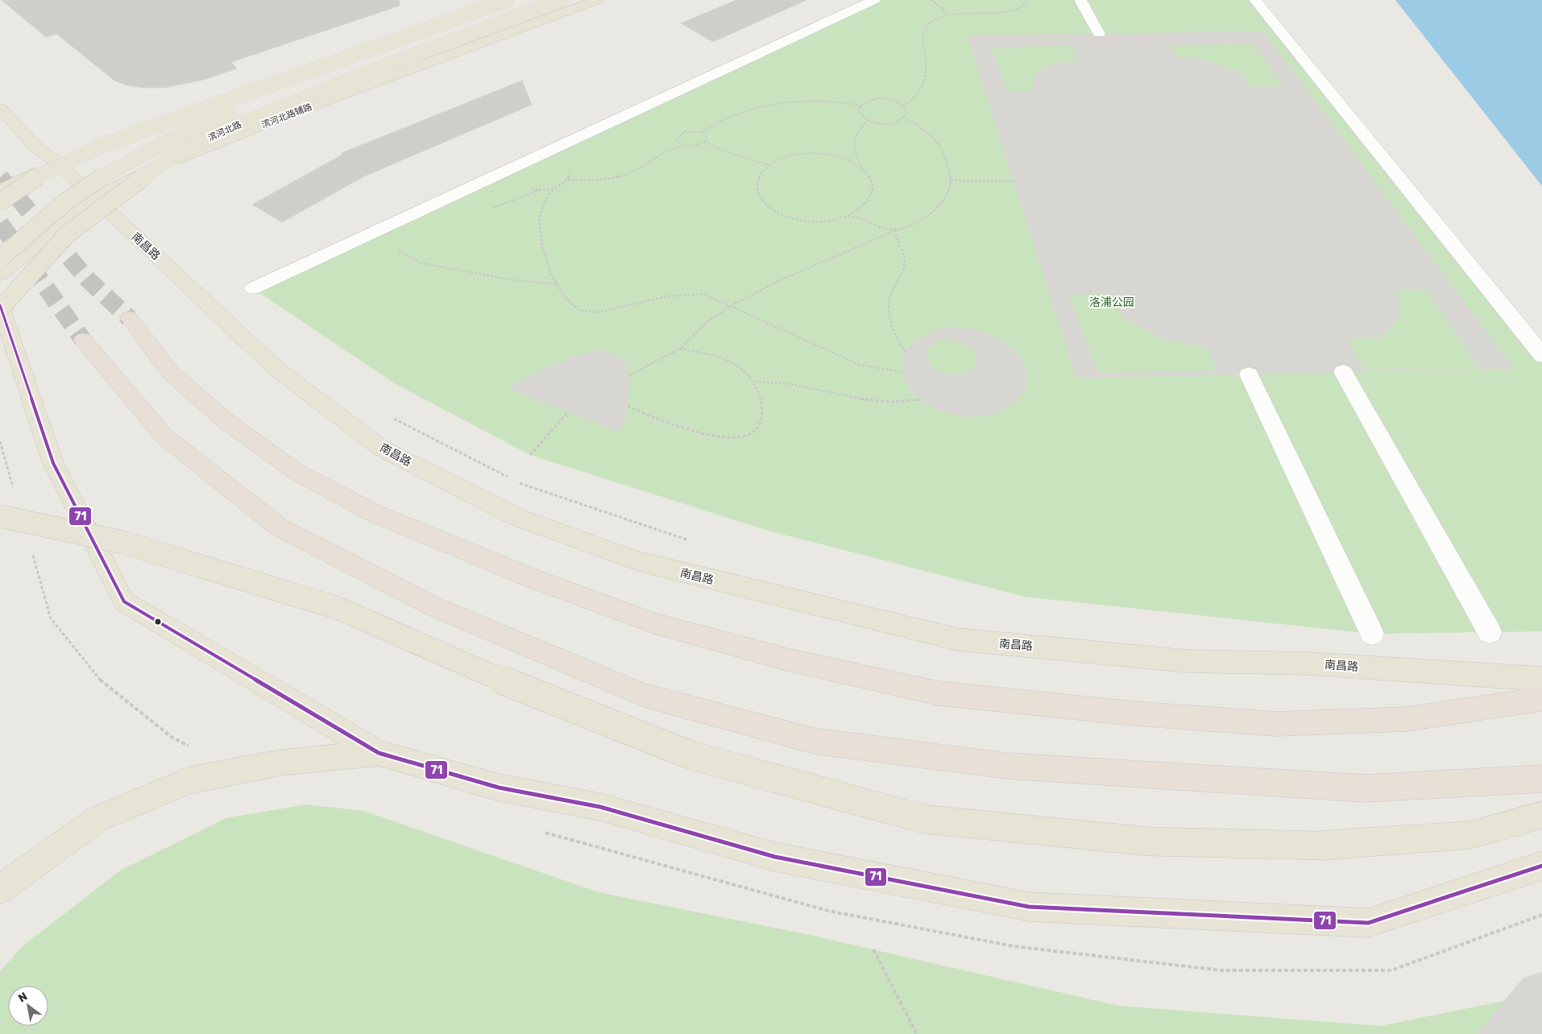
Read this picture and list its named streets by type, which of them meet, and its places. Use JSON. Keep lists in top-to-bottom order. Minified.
{"streets":{"main road":["滨河北路辅路","滨河北路","南昌路"]},"crossings":[["滨河北路辅路","南昌路"]],"parks":["洛浦公园"],"lines":["transit line 71"],"north":"top left"}
